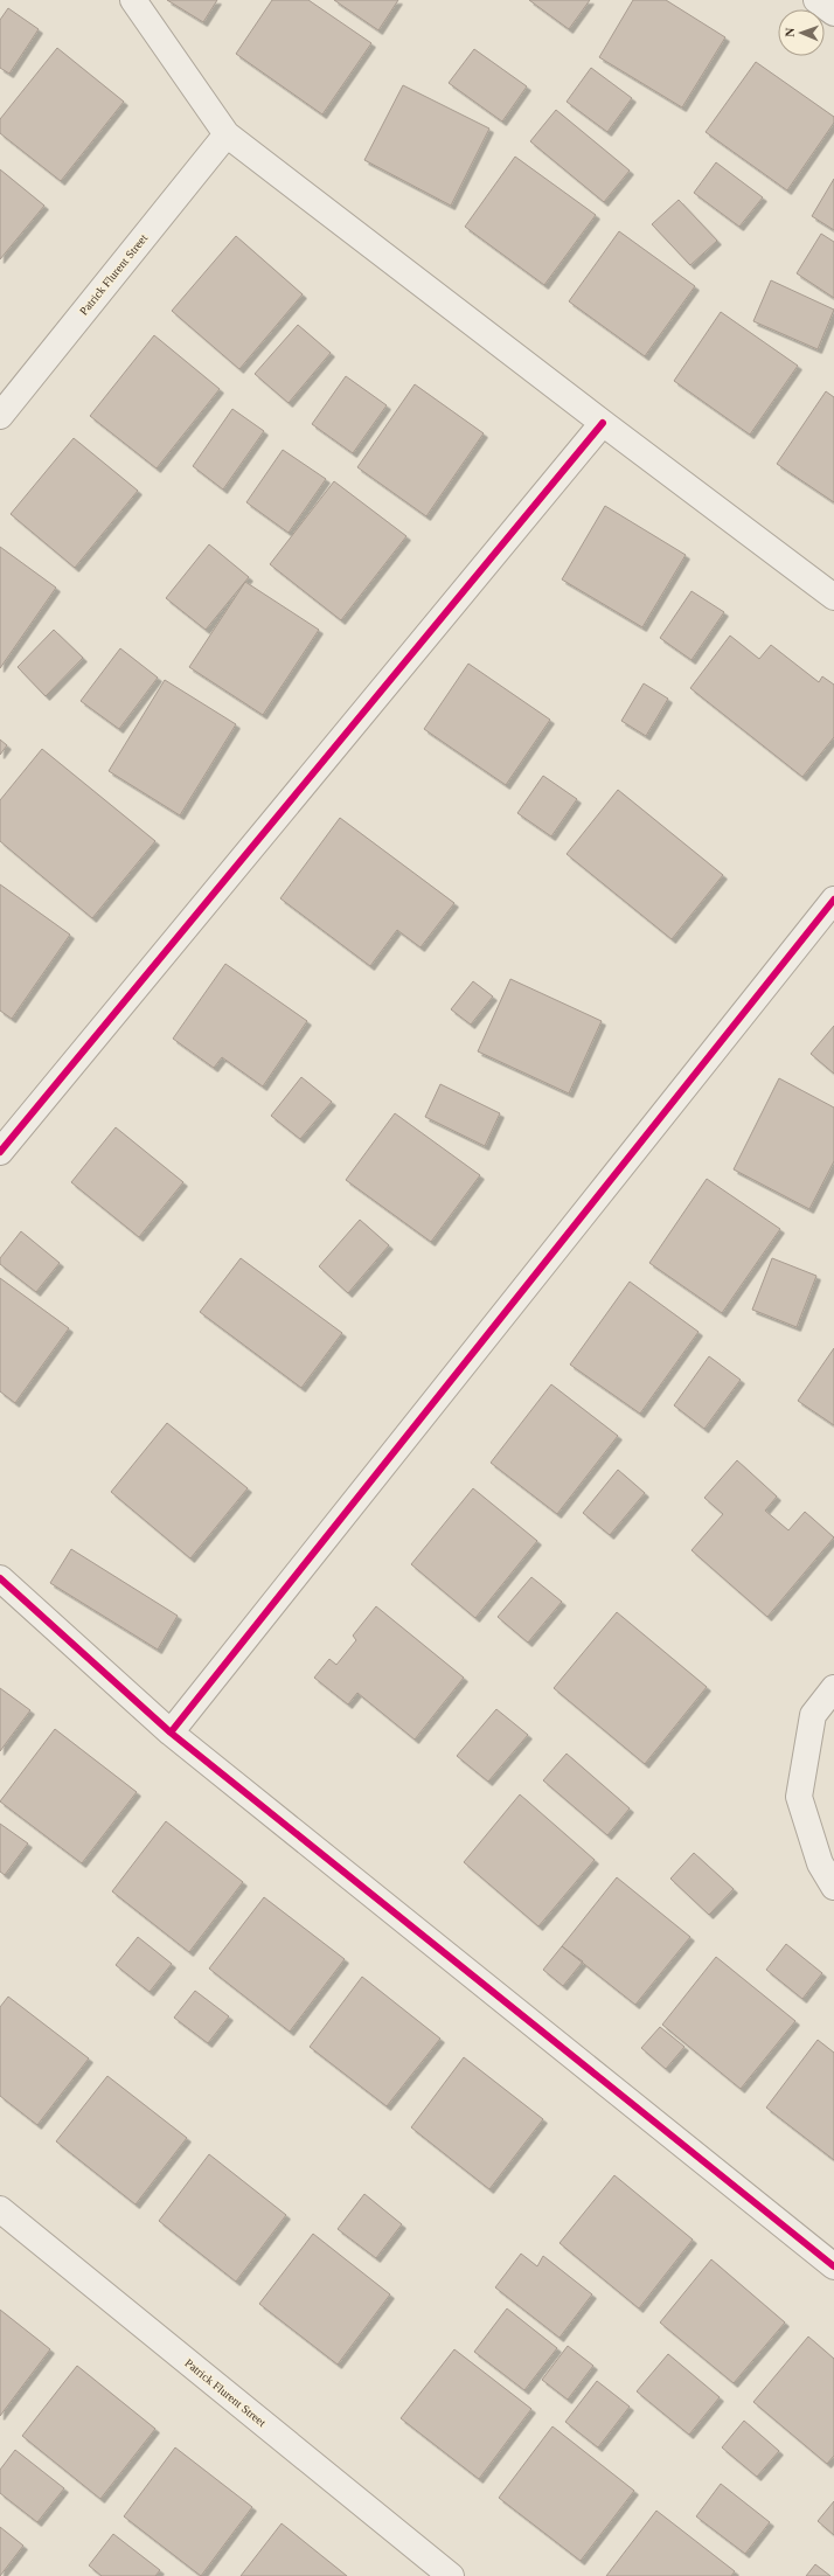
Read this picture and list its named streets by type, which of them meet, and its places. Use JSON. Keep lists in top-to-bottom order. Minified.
{"streets":{"street":["Patrick Flurent Street"]},"north":"left"}
